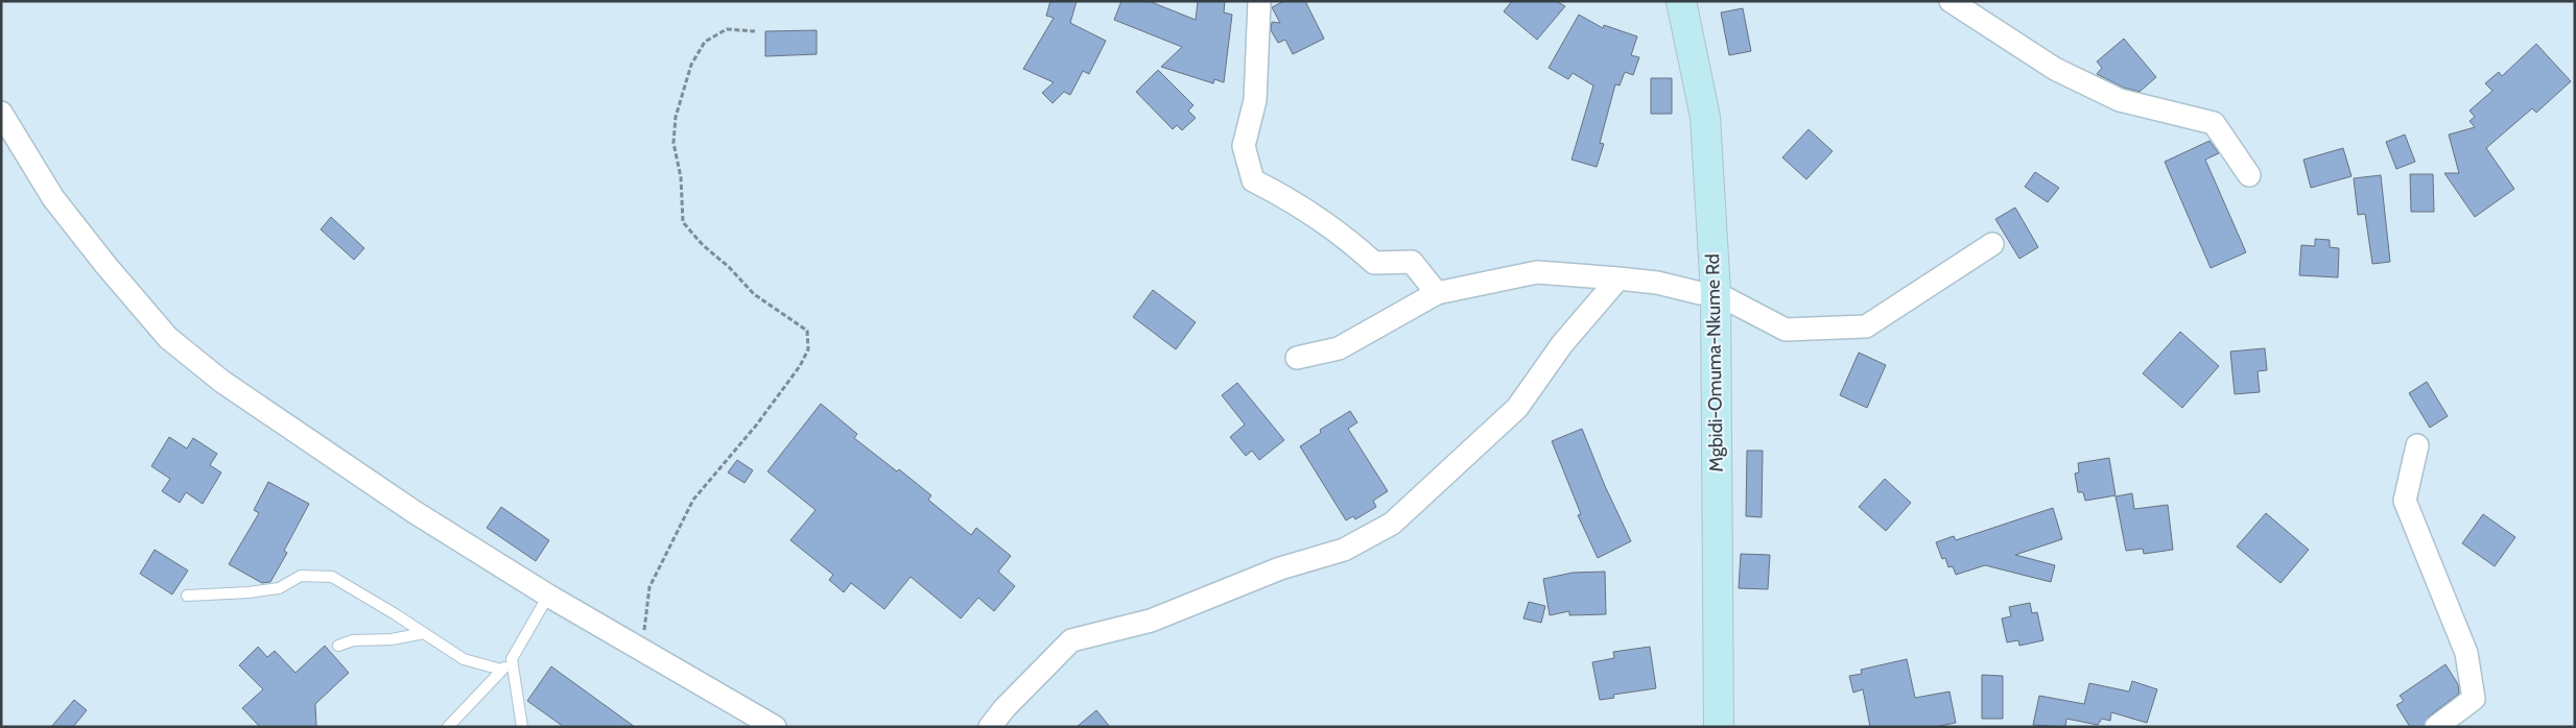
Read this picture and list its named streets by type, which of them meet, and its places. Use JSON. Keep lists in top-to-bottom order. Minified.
{"streets":{"street":["Mgbidi-Omuma-Nkume Rd"]}}
